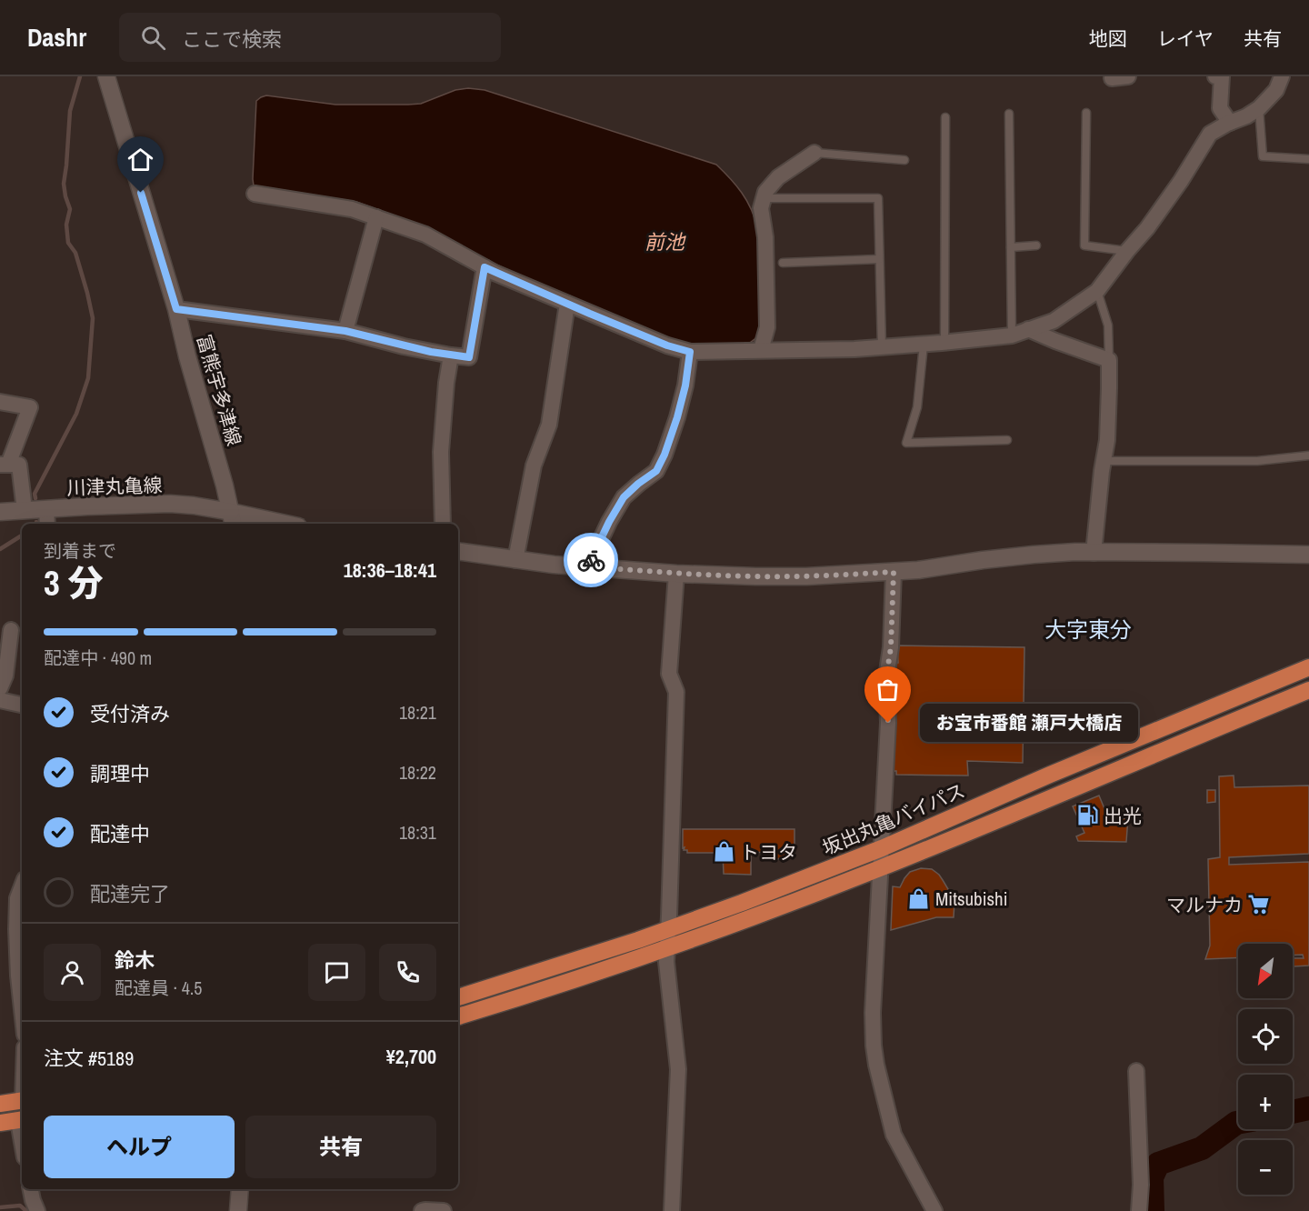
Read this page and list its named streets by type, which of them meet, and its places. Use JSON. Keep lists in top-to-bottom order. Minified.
{"streets":{"highway":["坂出丸亀バイパス"],"street":["富熊宇多津線","川津丸亀線"]},"crossings":[["富熊宇多津線","川津丸亀線"]],"districts":["大字東分"],"water":["前池"],"places":{"other":["お宝市番館 瀬戸大橋店"],"fuel station":["出光"],"shop":["トヨタ","Mitsubishi"],"supermarket":["マルナカ"]},"north":"bottom left","page":{"header":"Dashr","search":"ここで検索","nav":["地図","レイヤ","共有"],"heading":["3 分","到着まで","18:36–18:41"],"panel":["鈴木","配達員 · 4.5","注文 #5189","¥2,700"],"bar":"配達中 · 490 m","list":[["受付済み","18:21"],["調理中","18:22"],["配達中","18:31"],"配達完了"],"bubble":"お宝市番館 瀬戸大橋店","map_buttons":["+","−"],"buttons":["ヘルプ","共有"]}}
